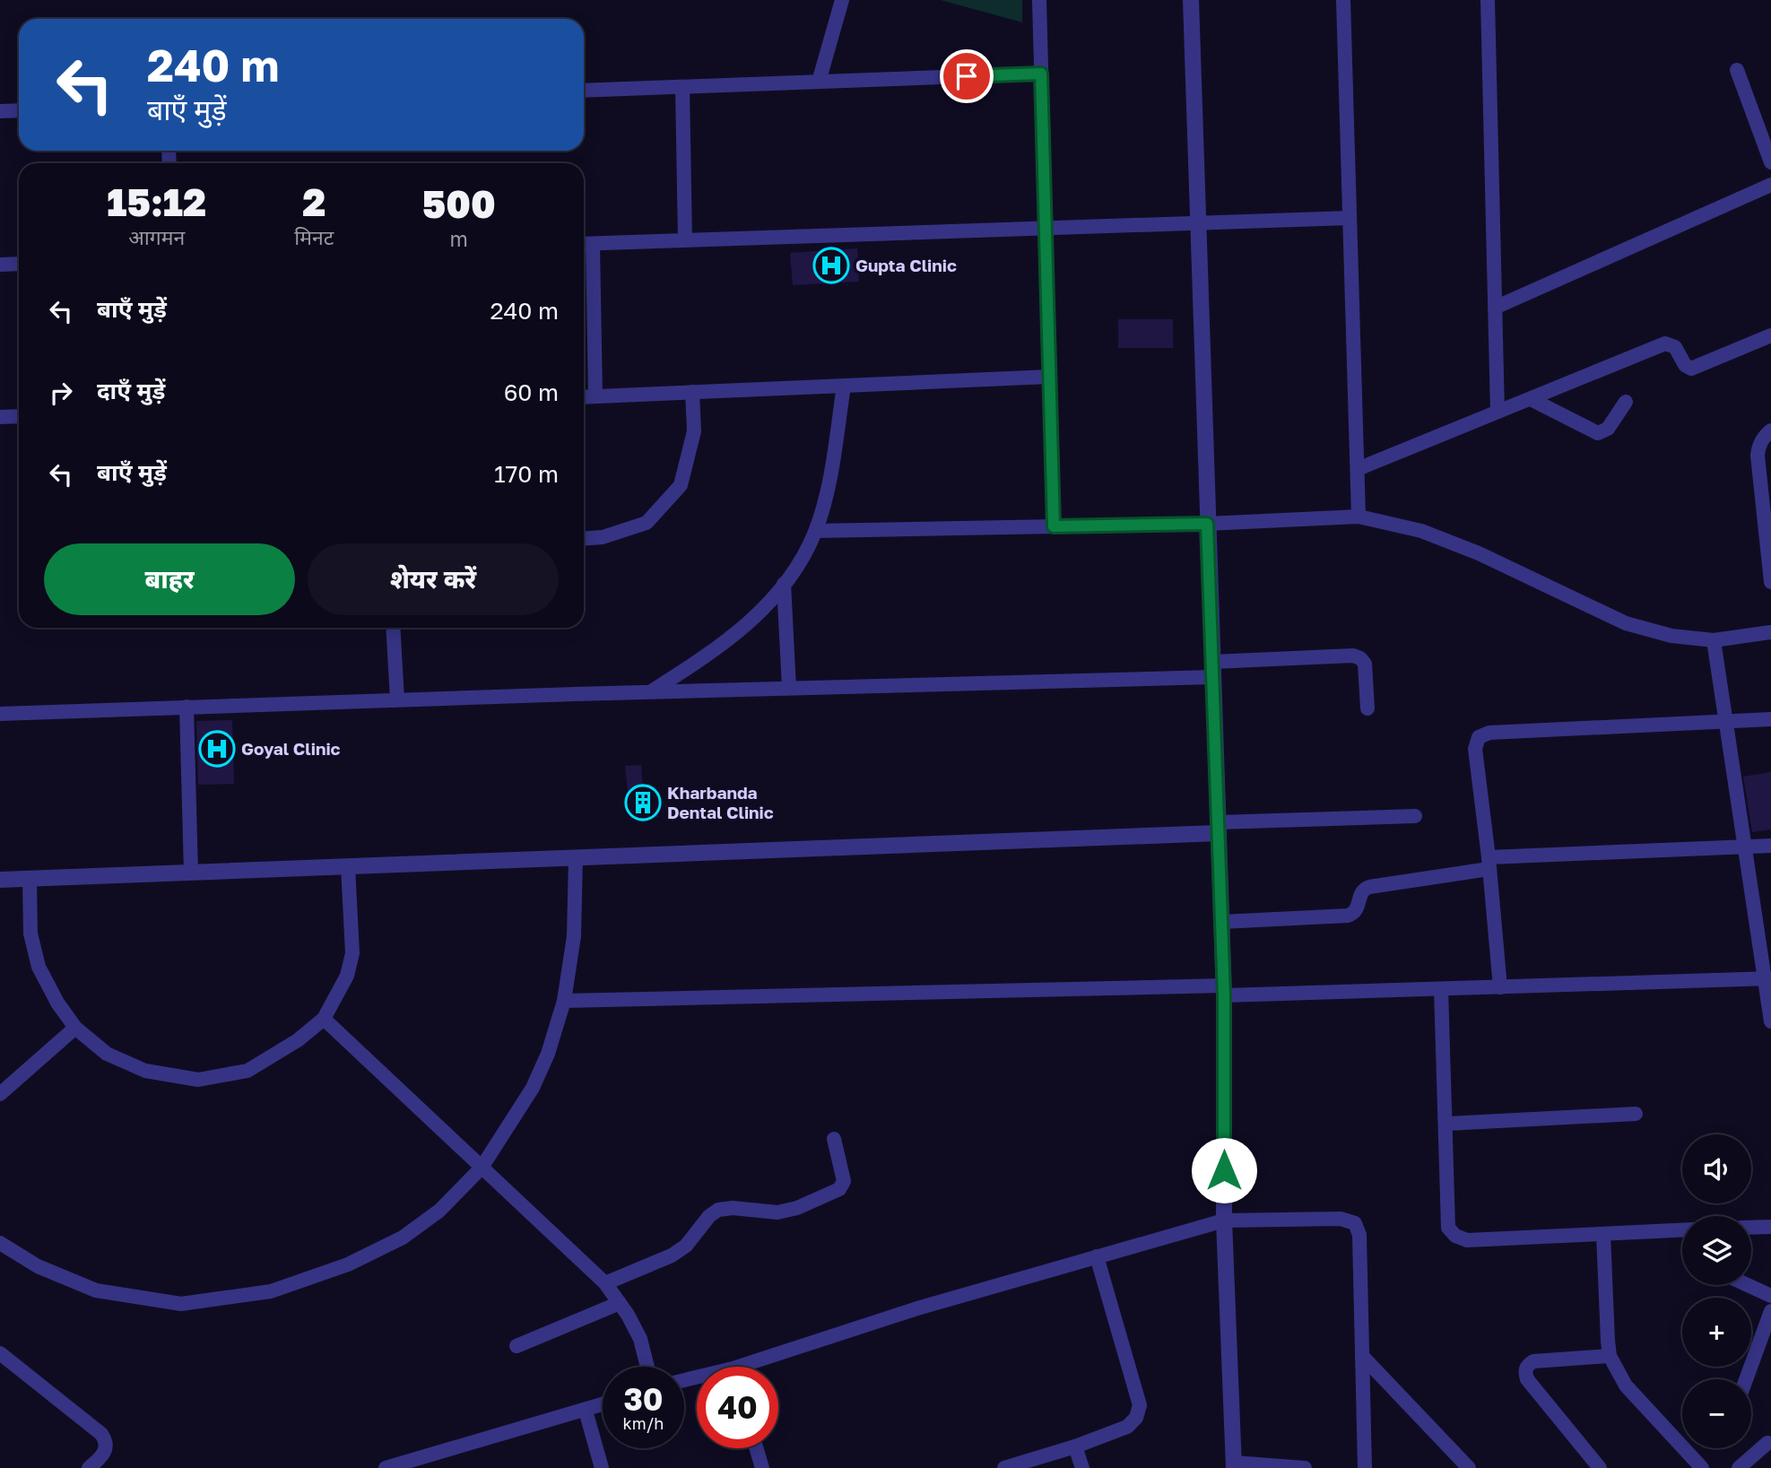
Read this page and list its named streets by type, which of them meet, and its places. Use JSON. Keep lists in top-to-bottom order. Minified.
{"places":{"hospital":["Gupta Clinic","Goyal Clinic"],"building":["Kharbanda Dental Clinic"]},"page":{"turn":["240 m","बाएँ मुड़ें"],"eta":["15:12","आगमन","2","मिनट","500","m"],"list":[{"name":"बाएँ मुड़ें","value":"240 m"},{"name":"दाएँ मुड़ें","value":"60 m"},{"name":"बाएँ मुड़ें","value":"170 m"}],"buttons":["बाहर","शेयर करें"],"map_buttons":["+","−"],"speed":"30 km/h","limit":"40"}}
